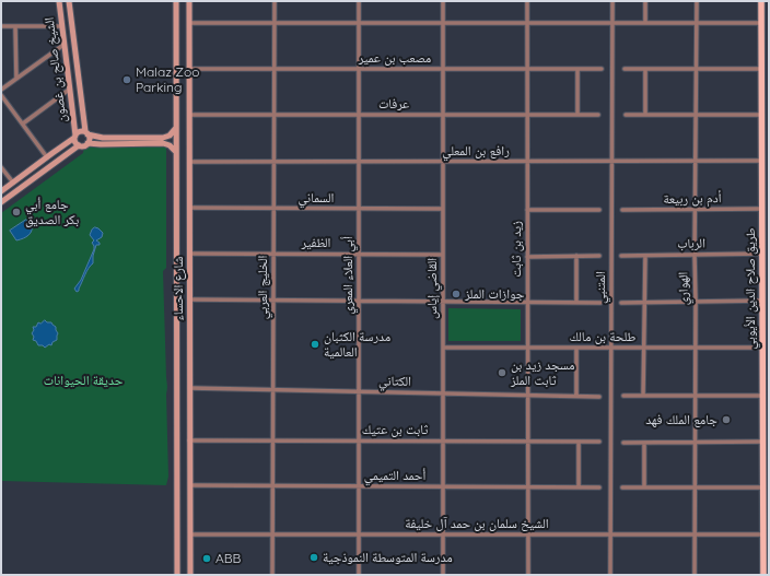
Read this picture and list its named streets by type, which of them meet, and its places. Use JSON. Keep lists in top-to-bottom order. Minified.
{"streets":{"main road":["الشيخ صالح بن غصون","شارع الاحساء","طريق صلاح الدين الأيوبي"],"street":["مصعب بن عمير","عرفات","رافع بن المعلي","السماني","أدم بن ربيعة","الظفير","الرباب","زيد بن ثابت","أبي العلاء المعري","الخليج العربي","المتنبي","القاضي إياس","الهواري","طلحة بن مالك","الكتاني","ثابت بن عتيك","أحمد التميمي","الشيخ سلمان بن حمد آل خليفة"]},"crossings":[["مصعب بن عمير","زيد بن ثابت"],["مصعب بن عمير","أبي العلاء المعري"],["مصعب بن عمير","الخليج العربي"],["مصعب بن عمير","شارع الاحساء"],["مصعب بن عمير","القاضي إياس"],["عرفات","زيد بن ثابت"],["عرفات","أبي العلاء المعري"],["عرفات","الخليج العربي"],["عرفات","شارع الاحساء"],["عرفات","القاضي إياس"],["رافع بن المعلي","زيد بن ثابت"],["رافع بن المعلي","أبي العلاء المعري"],["رافع بن المعلي","الخليج العربي"],["رافع بن المعلي","المتنبي"],["رافع بن المعلي","شارع الاحساء"],["رافع بن المعلي","القاضي إياس"],["رافع بن المعلي","الهواري"],["رافع بن المعلي","طريق صلاح الدين الأيوبي"],["السماني","أبي العلاء المعري"],["السماني","الخليج العربي"],["السماني","شارع الاحساء"],["السماني","القاضي إياس"],["أدم بن ربيعة","الهواري"],["أدم بن ربيعة","طريق صلاح الدين الأيوبي"],["الظفير","أبي العلاء المعري"],["الظفير","الخليج العربي"],["الظفير","شارع الاحساء"],["الظفير","القاضي إياس"],["الرباب","الهواري"],["الرباب","طريق صلاح الدين الأيوبي"],["زيد بن ثابت","طلحة بن مالك"],["زيد بن ثابت","الكتاني"],["زيد بن ثابت","ثابت بن عتيك"],["زيد بن ثابت","أحمد التميمي"],["زيد بن ثابت","الشيخ سلمان بن حمد آل خليفة"],["أبي العلاء المعري","الكتاني"],["أبي العلاء المعري","ثابت بن عتيك"],["أبي العلاء المعري","أحمد التميمي"],["أبي العلاء المعري","الشيخ سلمان بن حمد آل خليفة"],["الخليج العربي","الكتاني"],["الخليج العربي","ثابت بن عتيك"],["الخليج العربي","أحمد التميمي"],["الخليج العربي","الشيخ سلمان بن حمد آل خليفة"],["المتنبي","طلحة بن مالك"],["المتنبي","الشيخ سلمان بن حمد آل خليفة"],["شارع الاحساء","الكتاني"],["شارع الاحساء","ثابت بن عتيك"],["شارع الاحساء","أحمد التميمي"],["شارع الاحساء","الشيخ سلمان بن حمد آل خليفة"],["القاضي إياس","طلحة بن مالك"],["القاضي إياس","الكتاني"],["القاضي إياس","ثابت بن عتيك"],["القاضي إياس","أحمد التميمي"],["القاضي إياس","الشيخ سلمان بن حمد آل خليفة"],["الهواري","طلحة بن مالك"],["الهواري","الشيخ سلمان بن حمد آل خليفة"],["طريق صلاح الدين الأيوبي","طلحة بن مالك"],["طريق صلاح الدين الأيوبي","الشيخ سلمان بن حمد آل خليفة"]],"parks":["حديقة الحيوانات"],"places":["Malaz Zoo Parking","جامع أبي بكر الصديق","جوازات الملز","مدرسة الكثبان العالمية","مسجد زيد بن ثابت الملز","جامع الملك فهد","مدرسة المتوسطة النموذجية","ABB"]}
